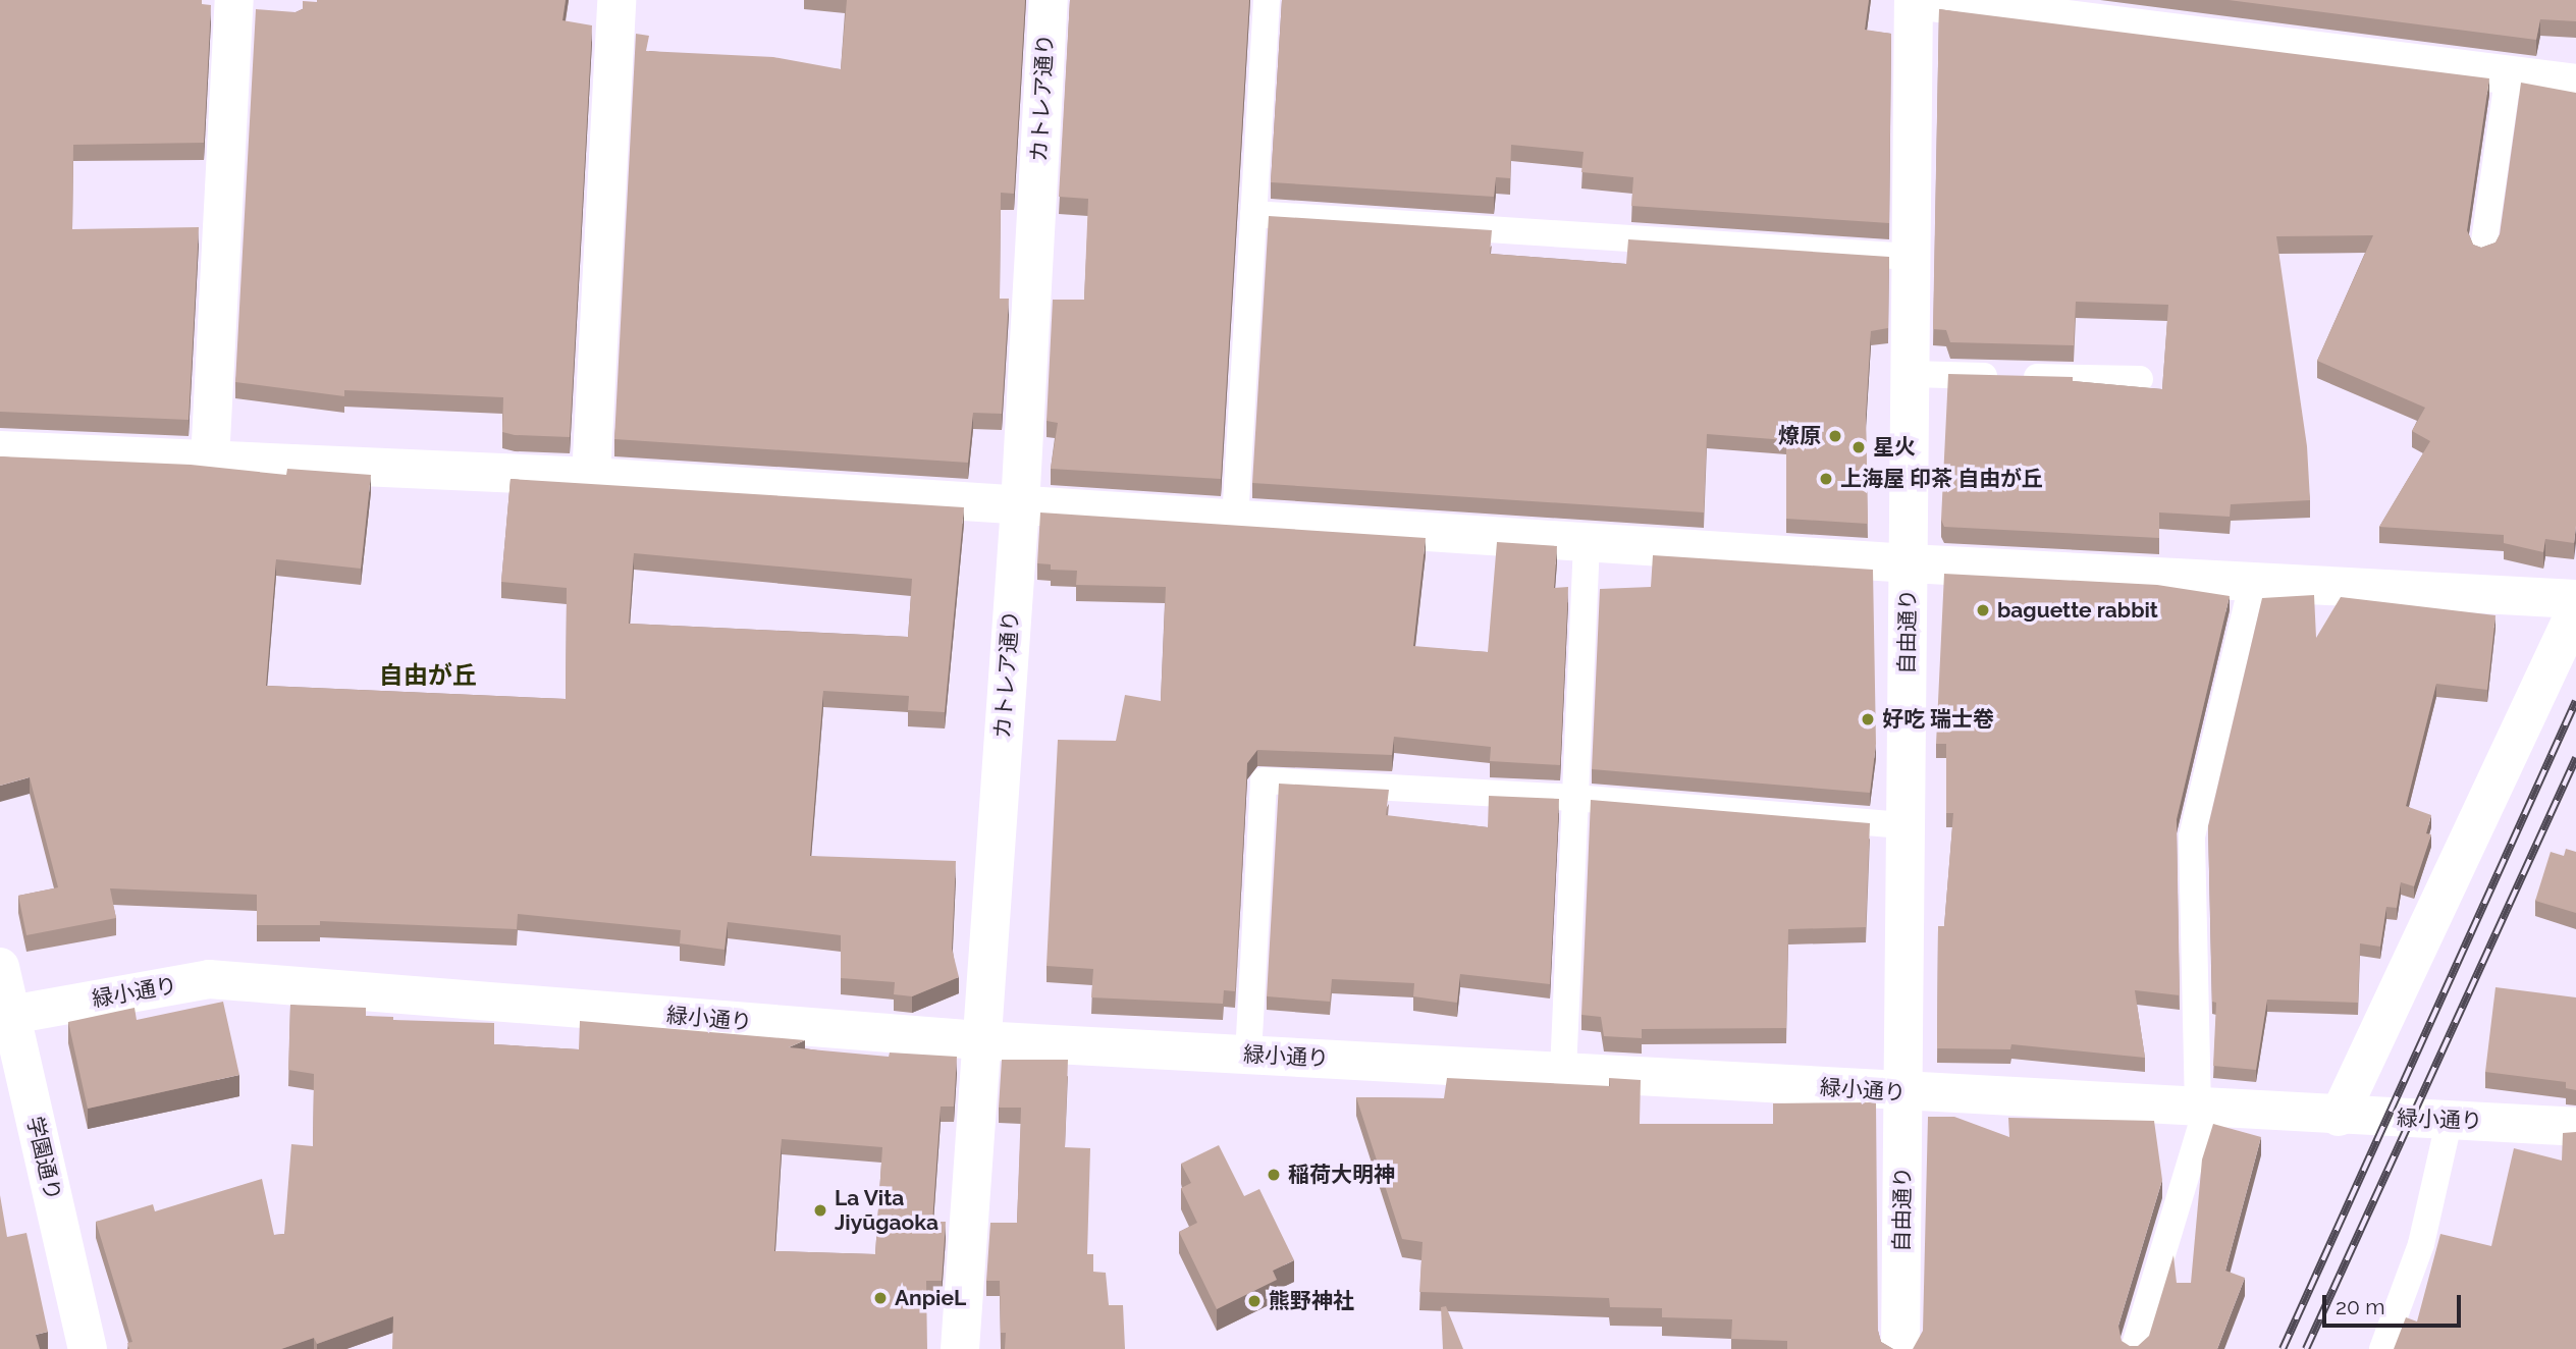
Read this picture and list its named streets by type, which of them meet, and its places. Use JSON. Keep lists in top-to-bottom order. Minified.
{"streets":{"street":["カトレア通り","自由通り","緑小通り","学園通り"]},"crossings":[["カトレア通り","緑小通り"],["自由通り","緑小通り"],["緑小通り","学園通り"]],"districts":["自由が丘"],"places":["燎原","星火","上海屋 印茶 自由が丘","baguette rabbit","好吃 瑞士卷","稲荷大明神","La Vita Jiyūgaoka","AnpieL","熊野神社"],"scale_bar":"20 m"}
